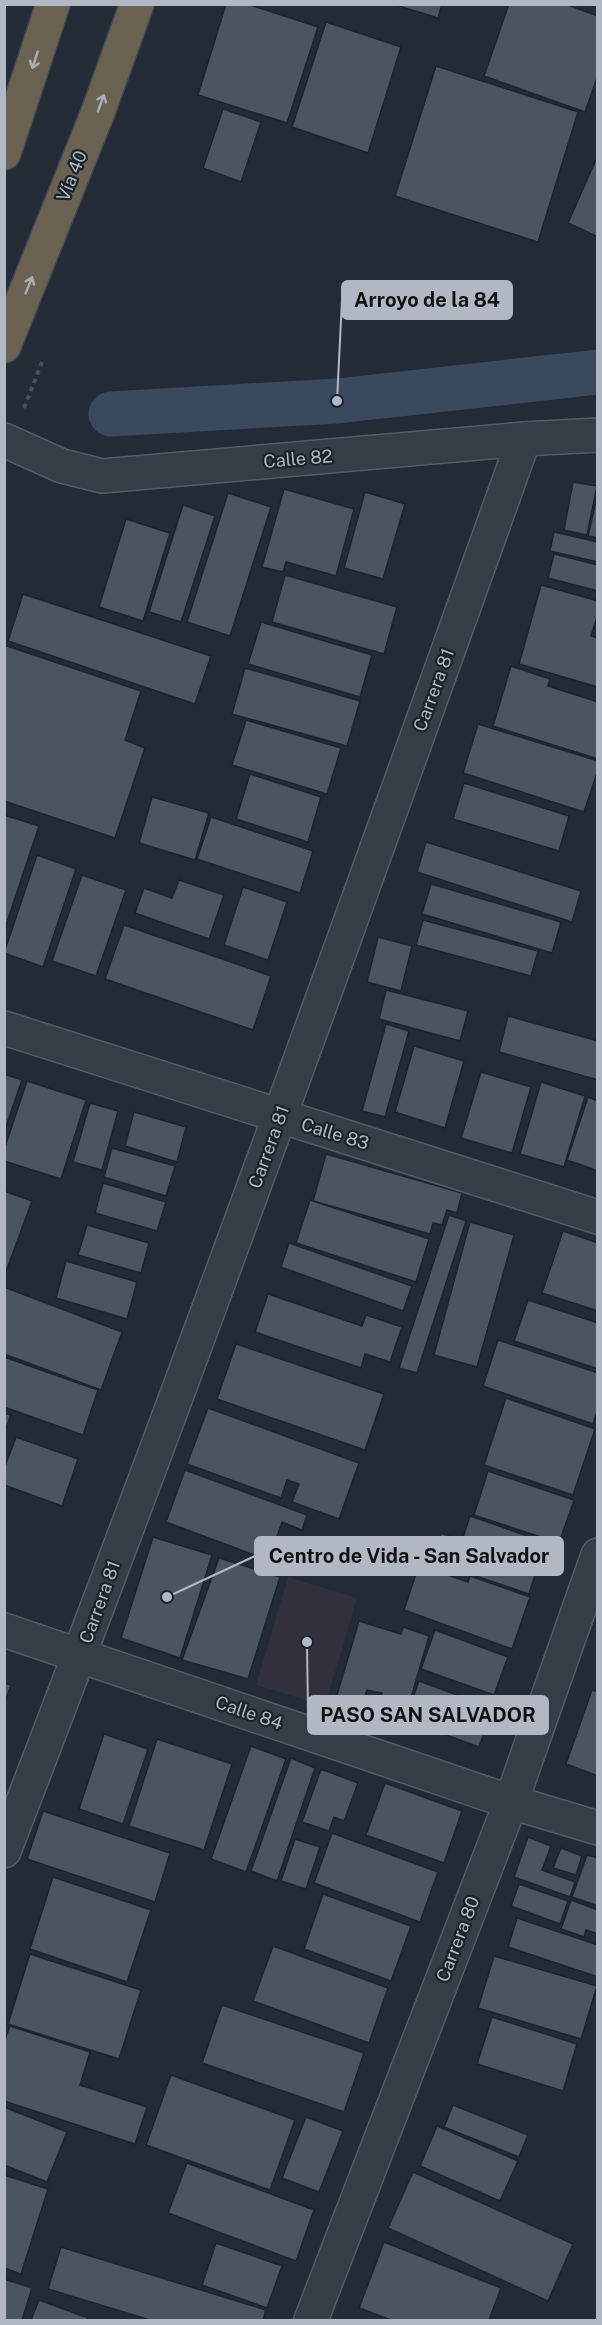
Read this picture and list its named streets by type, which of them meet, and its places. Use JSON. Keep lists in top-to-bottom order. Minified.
{"streets":{"highway":["Vía 40"],"street":["Calle 82","Carrera 81","Calle 83","Calle 84","Carrera 80"]},"crossings":[["Calle 82","Carrera 81"],["Carrera 81","Calle 83"],["Carrera 81","Calle 84"],["Calle 84","Carrera 80"]],"places":["Arroyo de la 84","Centro de Vida - San Salvador","PASO SAN SALVADOR"]}
